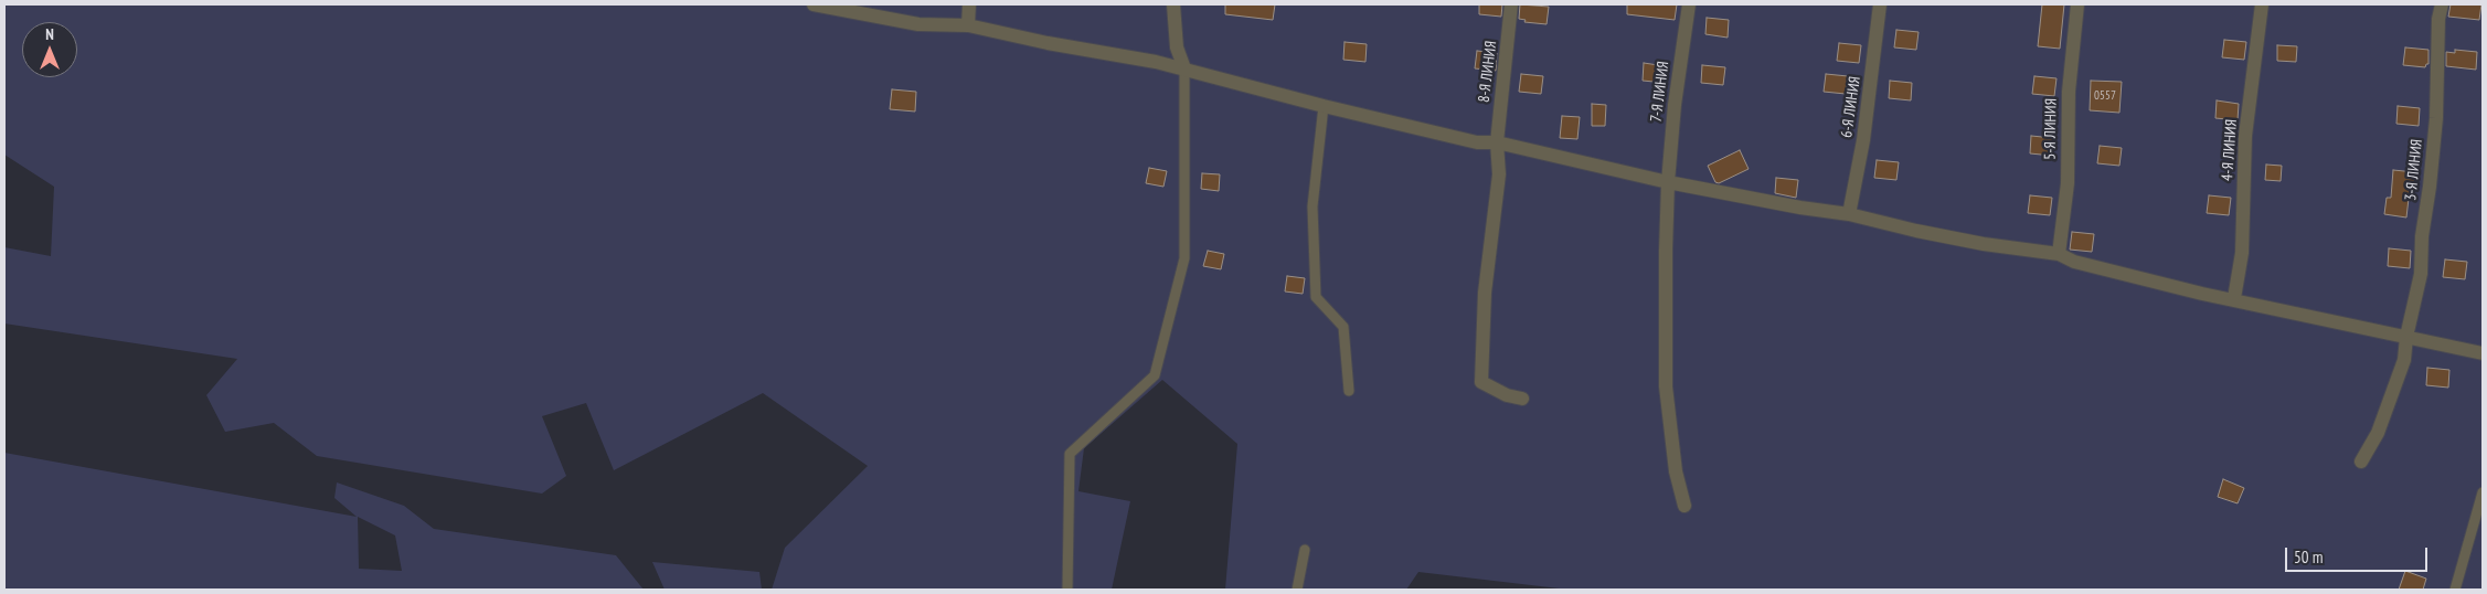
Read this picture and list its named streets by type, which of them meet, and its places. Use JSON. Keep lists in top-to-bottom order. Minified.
{"streets":{"street":["8-Я ЛИНИЯ","7-Я ЛИНИЯ","6-Я ЛИНИЯ","5-Я ЛИНИЯ","4-Я ЛИНИЯ","3-Я ЛИНИЯ"]},"house_numbers":["0557"],"scale_bar":"50 m","north":"top"}
